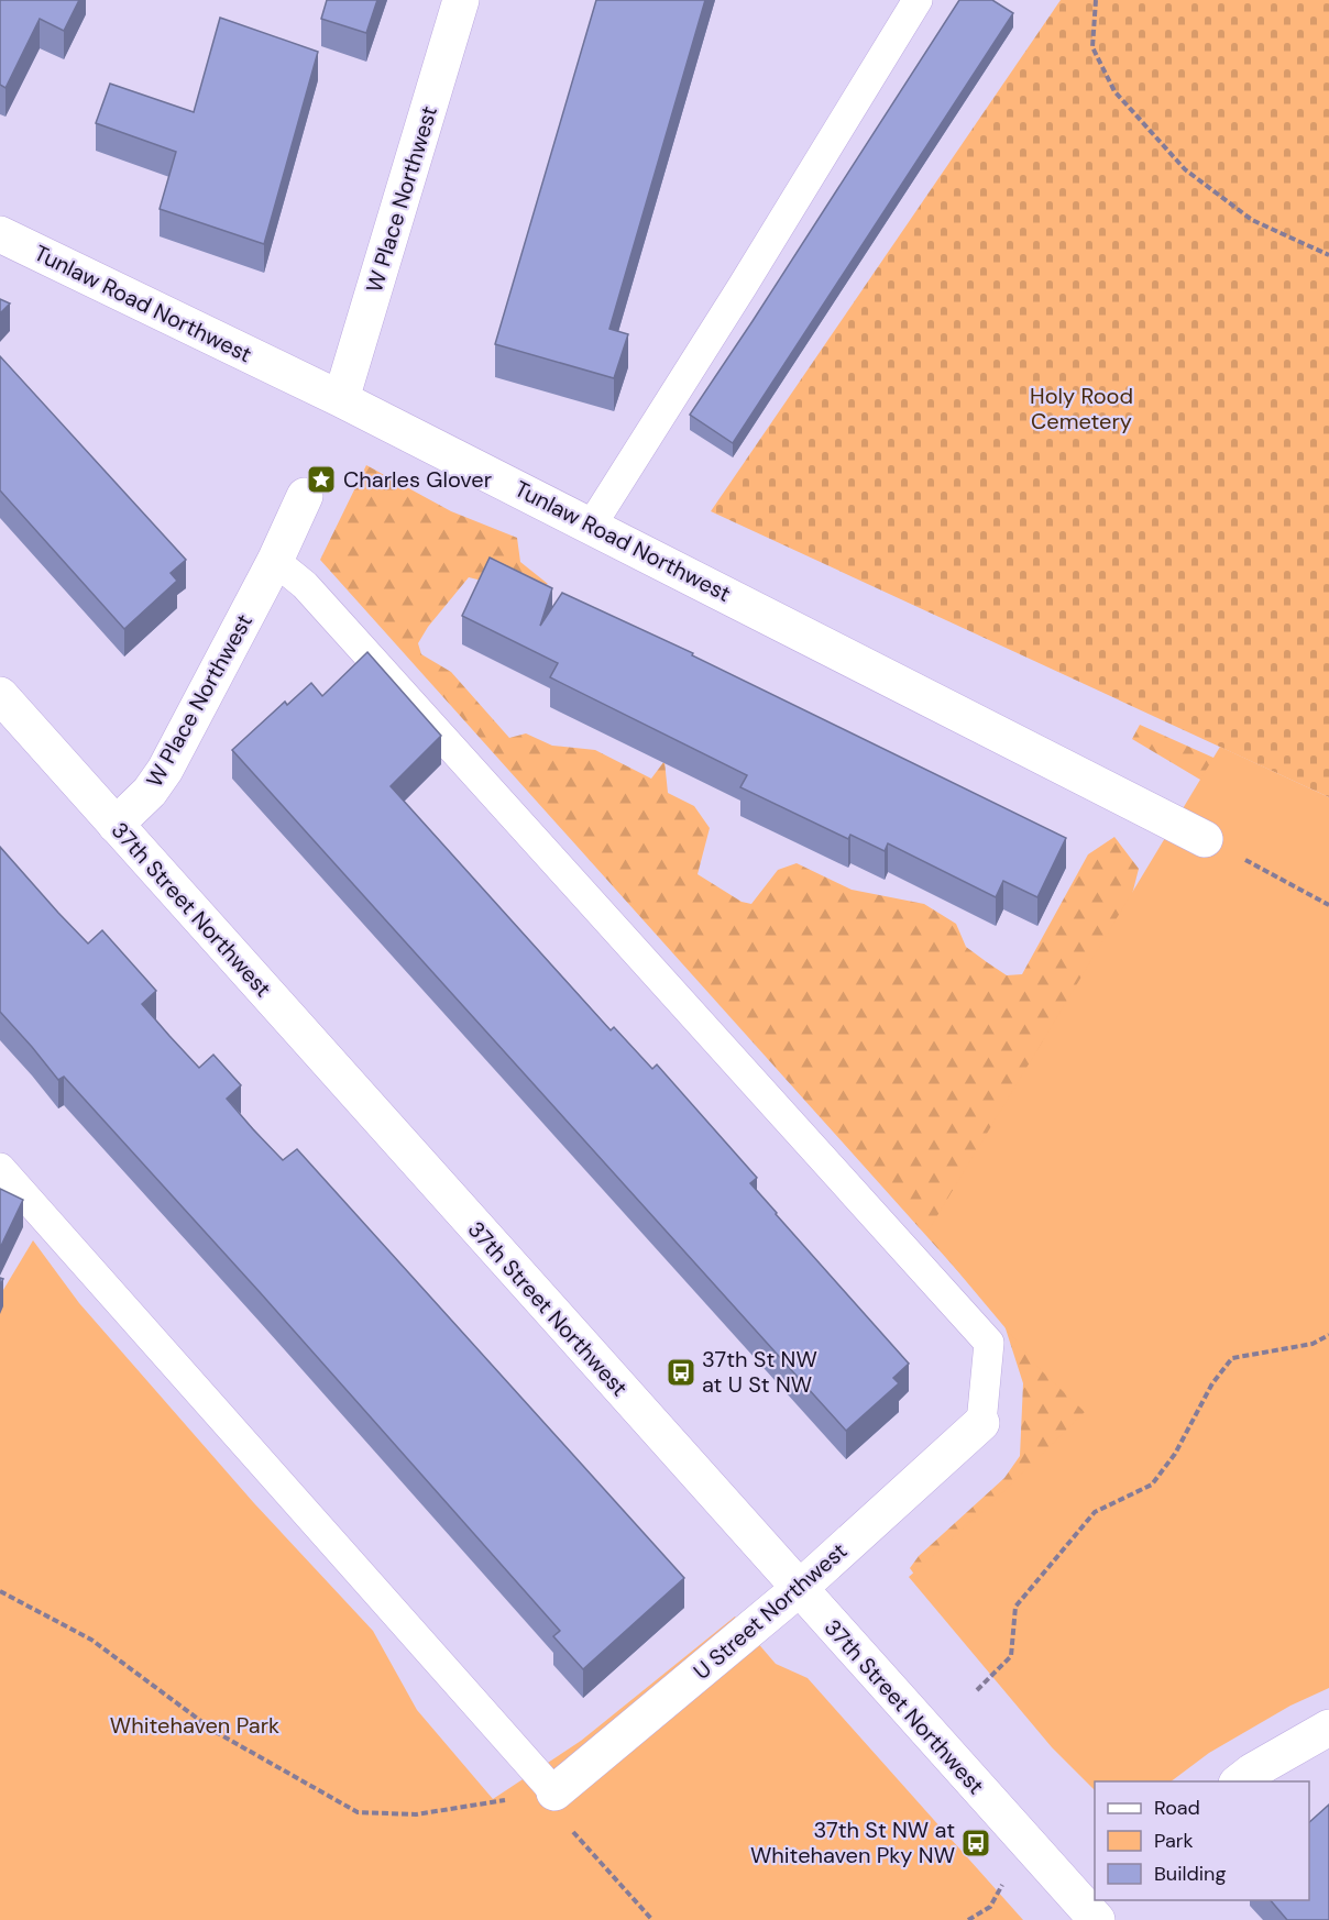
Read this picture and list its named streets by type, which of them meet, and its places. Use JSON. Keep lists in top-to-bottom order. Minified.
{"streets":{"street":["W Place Northwest","Tunlaw Road Northwest","37th Street Northwest","U Street Northwest"]},"crossings":[["W Place Northwest","Tunlaw Road Northwest"],["W Place Northwest","37th Street Northwest"],["37th Street Northwest","U Street Northwest"]],"parks":["Holy Rood Cemetery","Whitehaven Park"],"places":{"place":["Charles Glover"],"bus stop":["37th St NW at U St NW","37th St NW at Whitehaven Pky NW"]},"legend":["Road","Park","Building"]}
